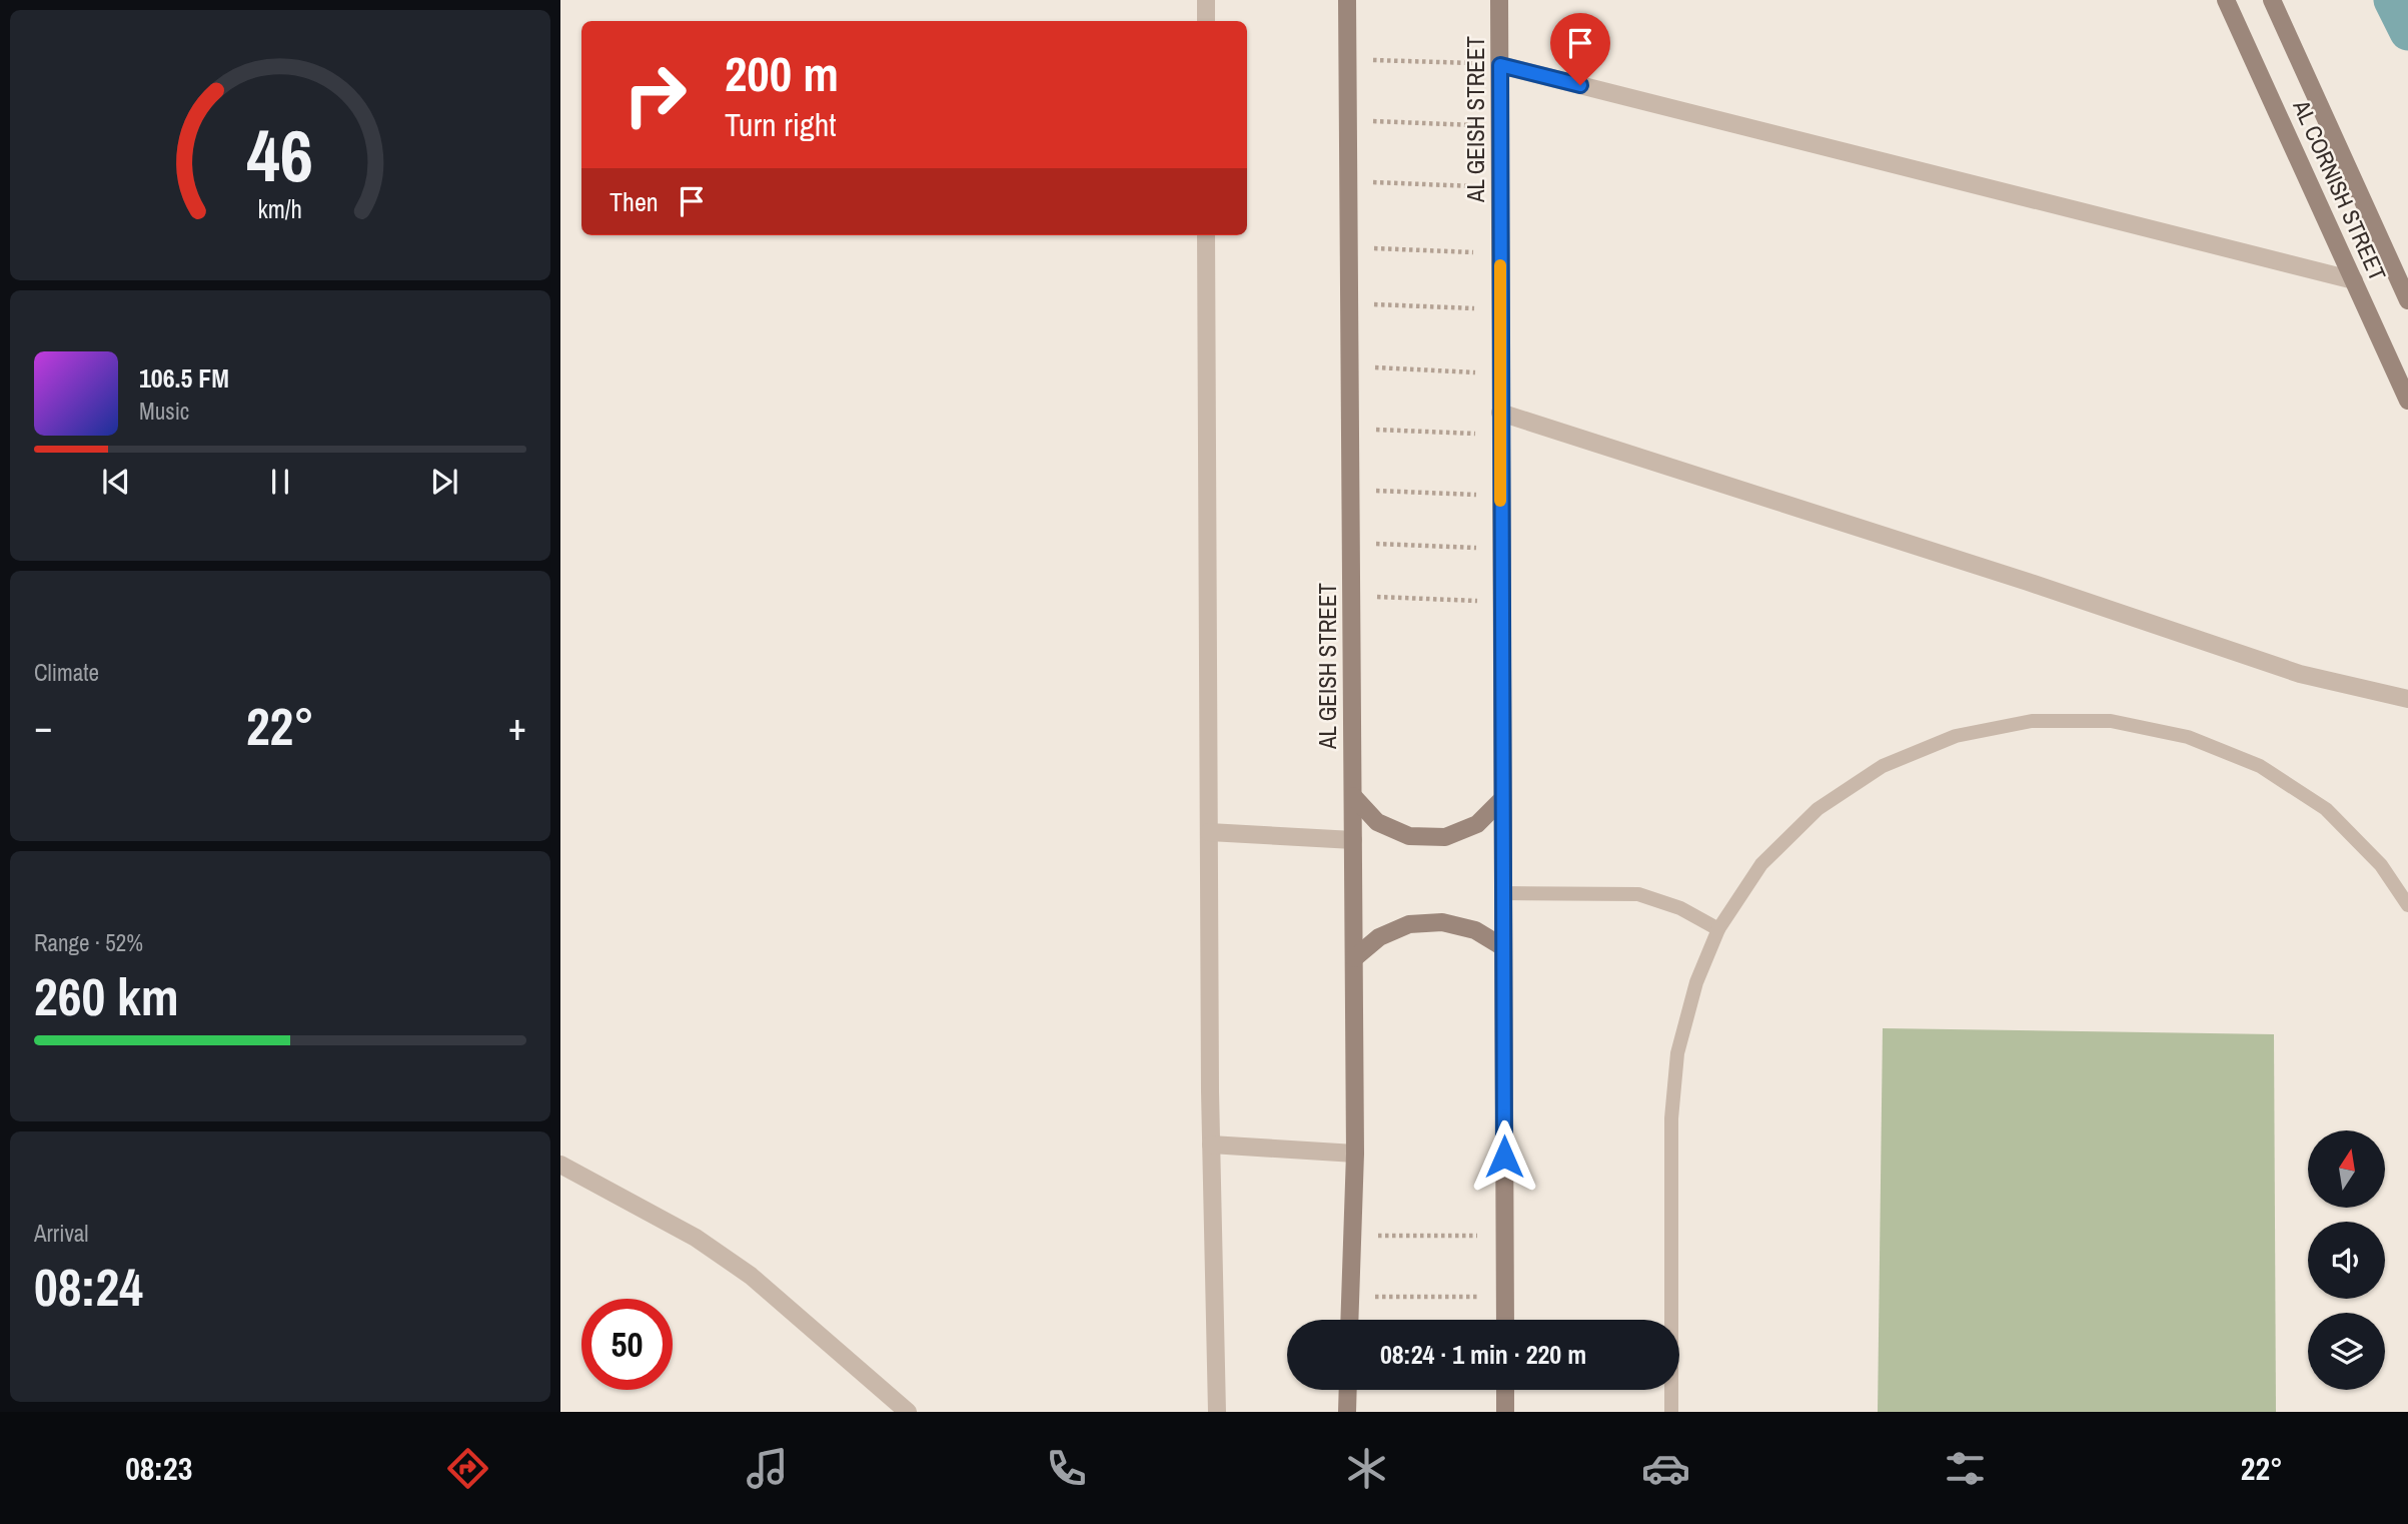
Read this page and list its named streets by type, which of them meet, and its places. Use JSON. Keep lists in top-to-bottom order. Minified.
{"streets":{"main road":["AL GEISH STREET","AL CORNISH STREET"]},"north":"top","page":{"turn":["200 m","Turn right"],"then":"Then","song":["106.5 FM","Music"],"tile":["Climate",["Range · 52%","260 km"],["Arrival","08:24"]],"heat":["−","22°","+"],"limit":"50","trip":"08:24 · 1 min · 220 m","tabs":["08:23","22°"],"gauge":["46","km/h"]}}
